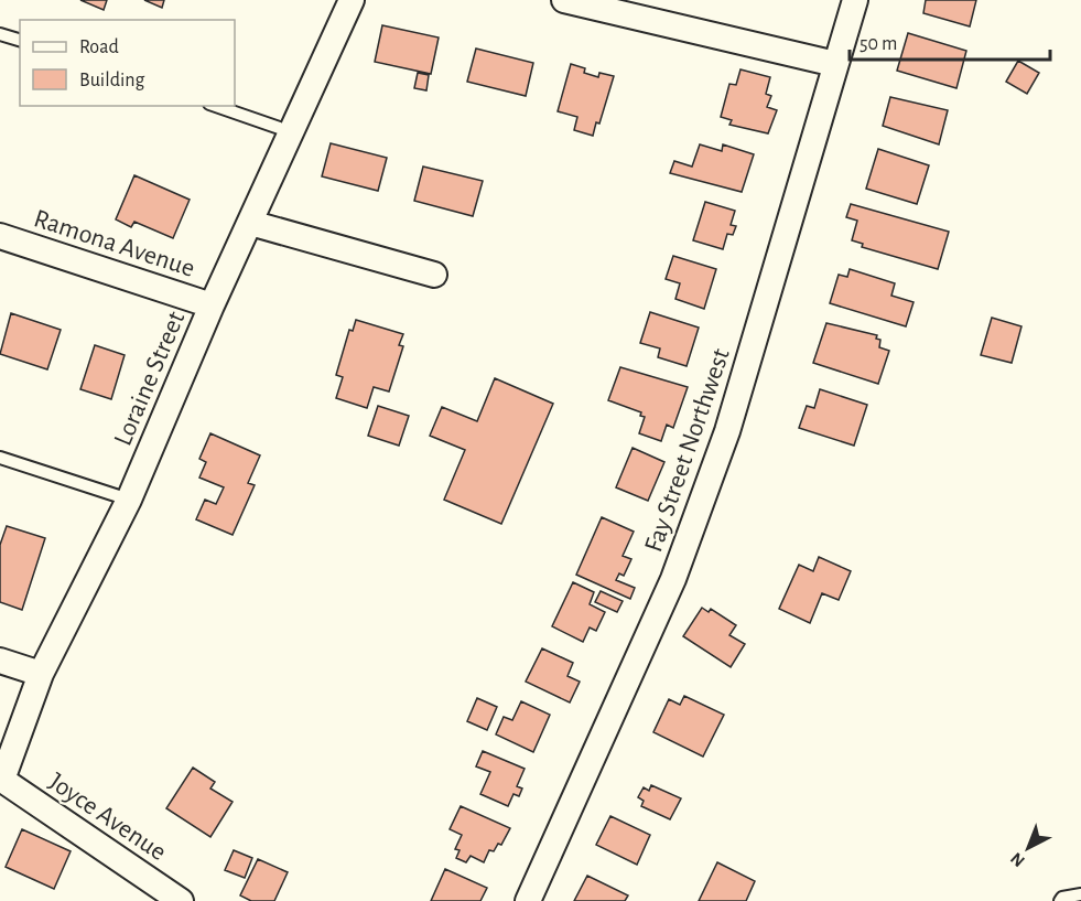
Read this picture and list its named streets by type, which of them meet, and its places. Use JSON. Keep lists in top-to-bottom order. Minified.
{"streets":{"street":["Ramona Avenue","Loraine Street","Fay Street Northwest","Joyce Avenue"]},"crossings":[["Ramona Avenue","Loraine Street"],["Loraine Street","Joyce Avenue"]],"legend":["Road","Building"],"scale_bar":"50 m","north":"bottom left"}
